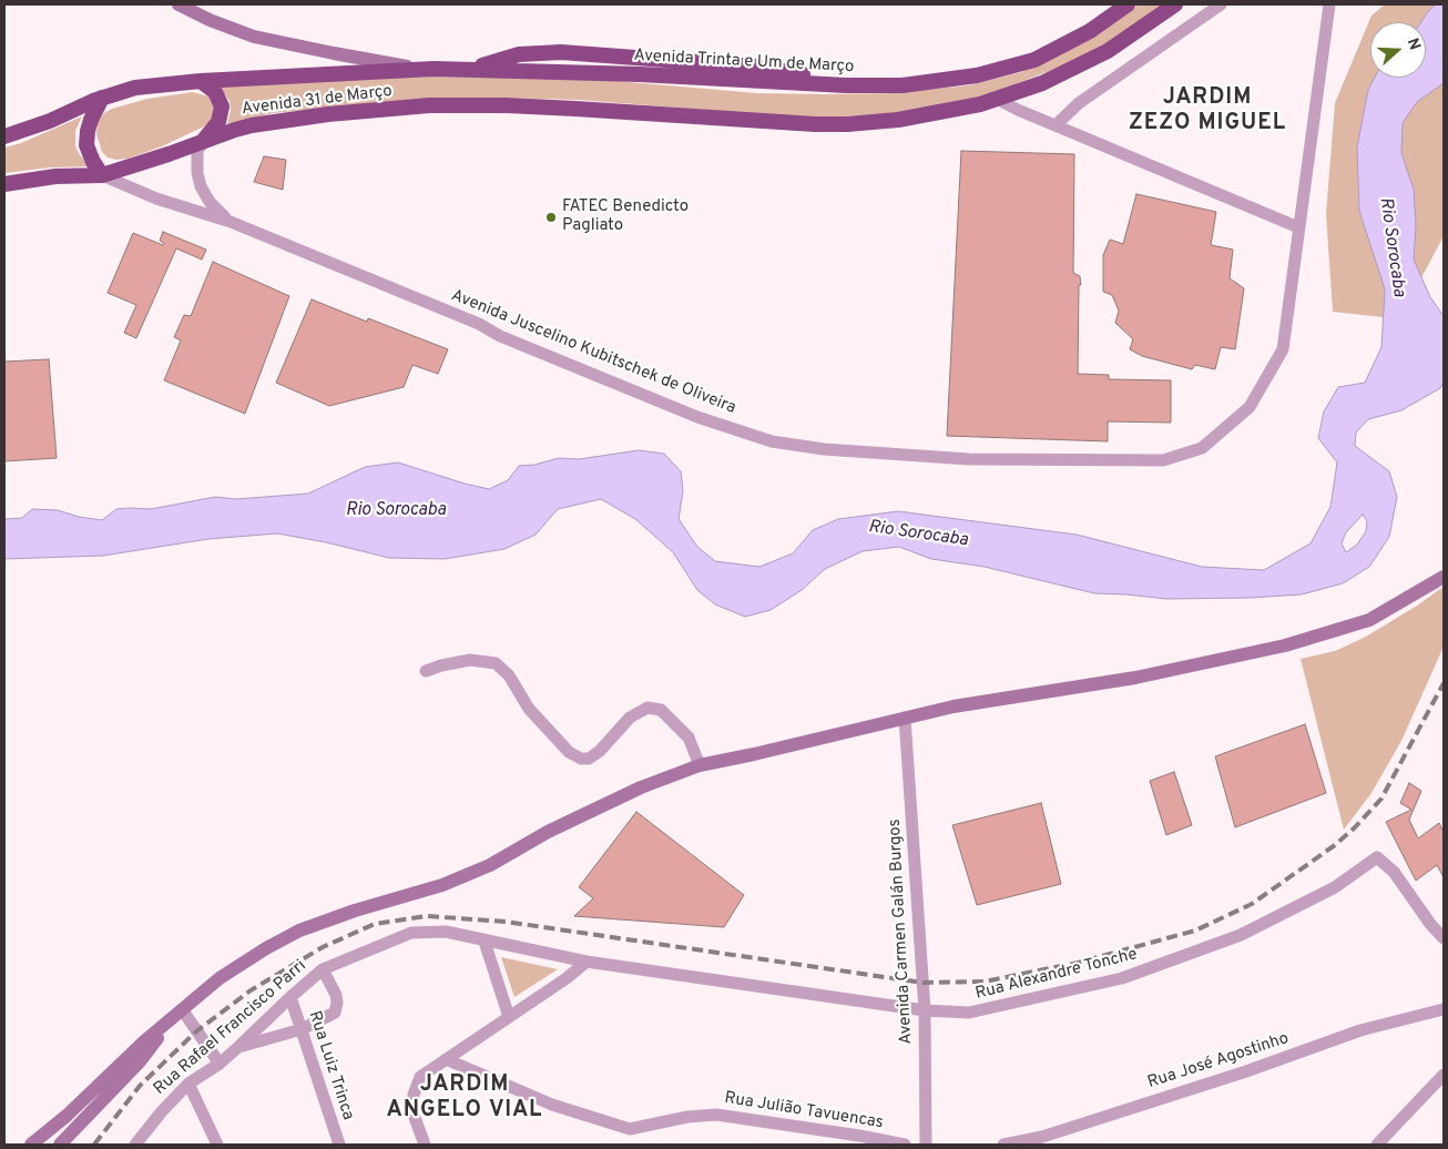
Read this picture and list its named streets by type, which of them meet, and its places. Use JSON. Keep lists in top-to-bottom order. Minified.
{"streets":{"highway":["Avenida Trinta e Um de Março","Avenida 31 de Março"],"street":["Avenida Juscelino Kubitschek de Oliveira","Avenida Carmen Galán Burgos","Rua Alexandre Tonche","Rua Rafael Francisco Parri","Rua José Agostinho","Rua Luiz Trinca","Rua Julião Tavuencas"]},"crossings":[["Avenida Trinta e Um de Março","Avenida 31 de Março"],["Avenida 31 de Março","Avenida Juscelino Kubitschek de Oliveira"],["Avenida Carmen Galán Burgos","Rua Alexandre Tonche"],["Rua Alexandre Tonche","Rua Rafael Francisco Parri"],["Rua Rafael Francisco Parri","Rua Luiz Trinca"]],"districts":["JARDIM ZEZO MIGUEL","JARDIM ANGELO VIAL"],"water":["Rio Sorocaba"],"places":["FATEC Benedicto Pagliato"],"north":"right"}
